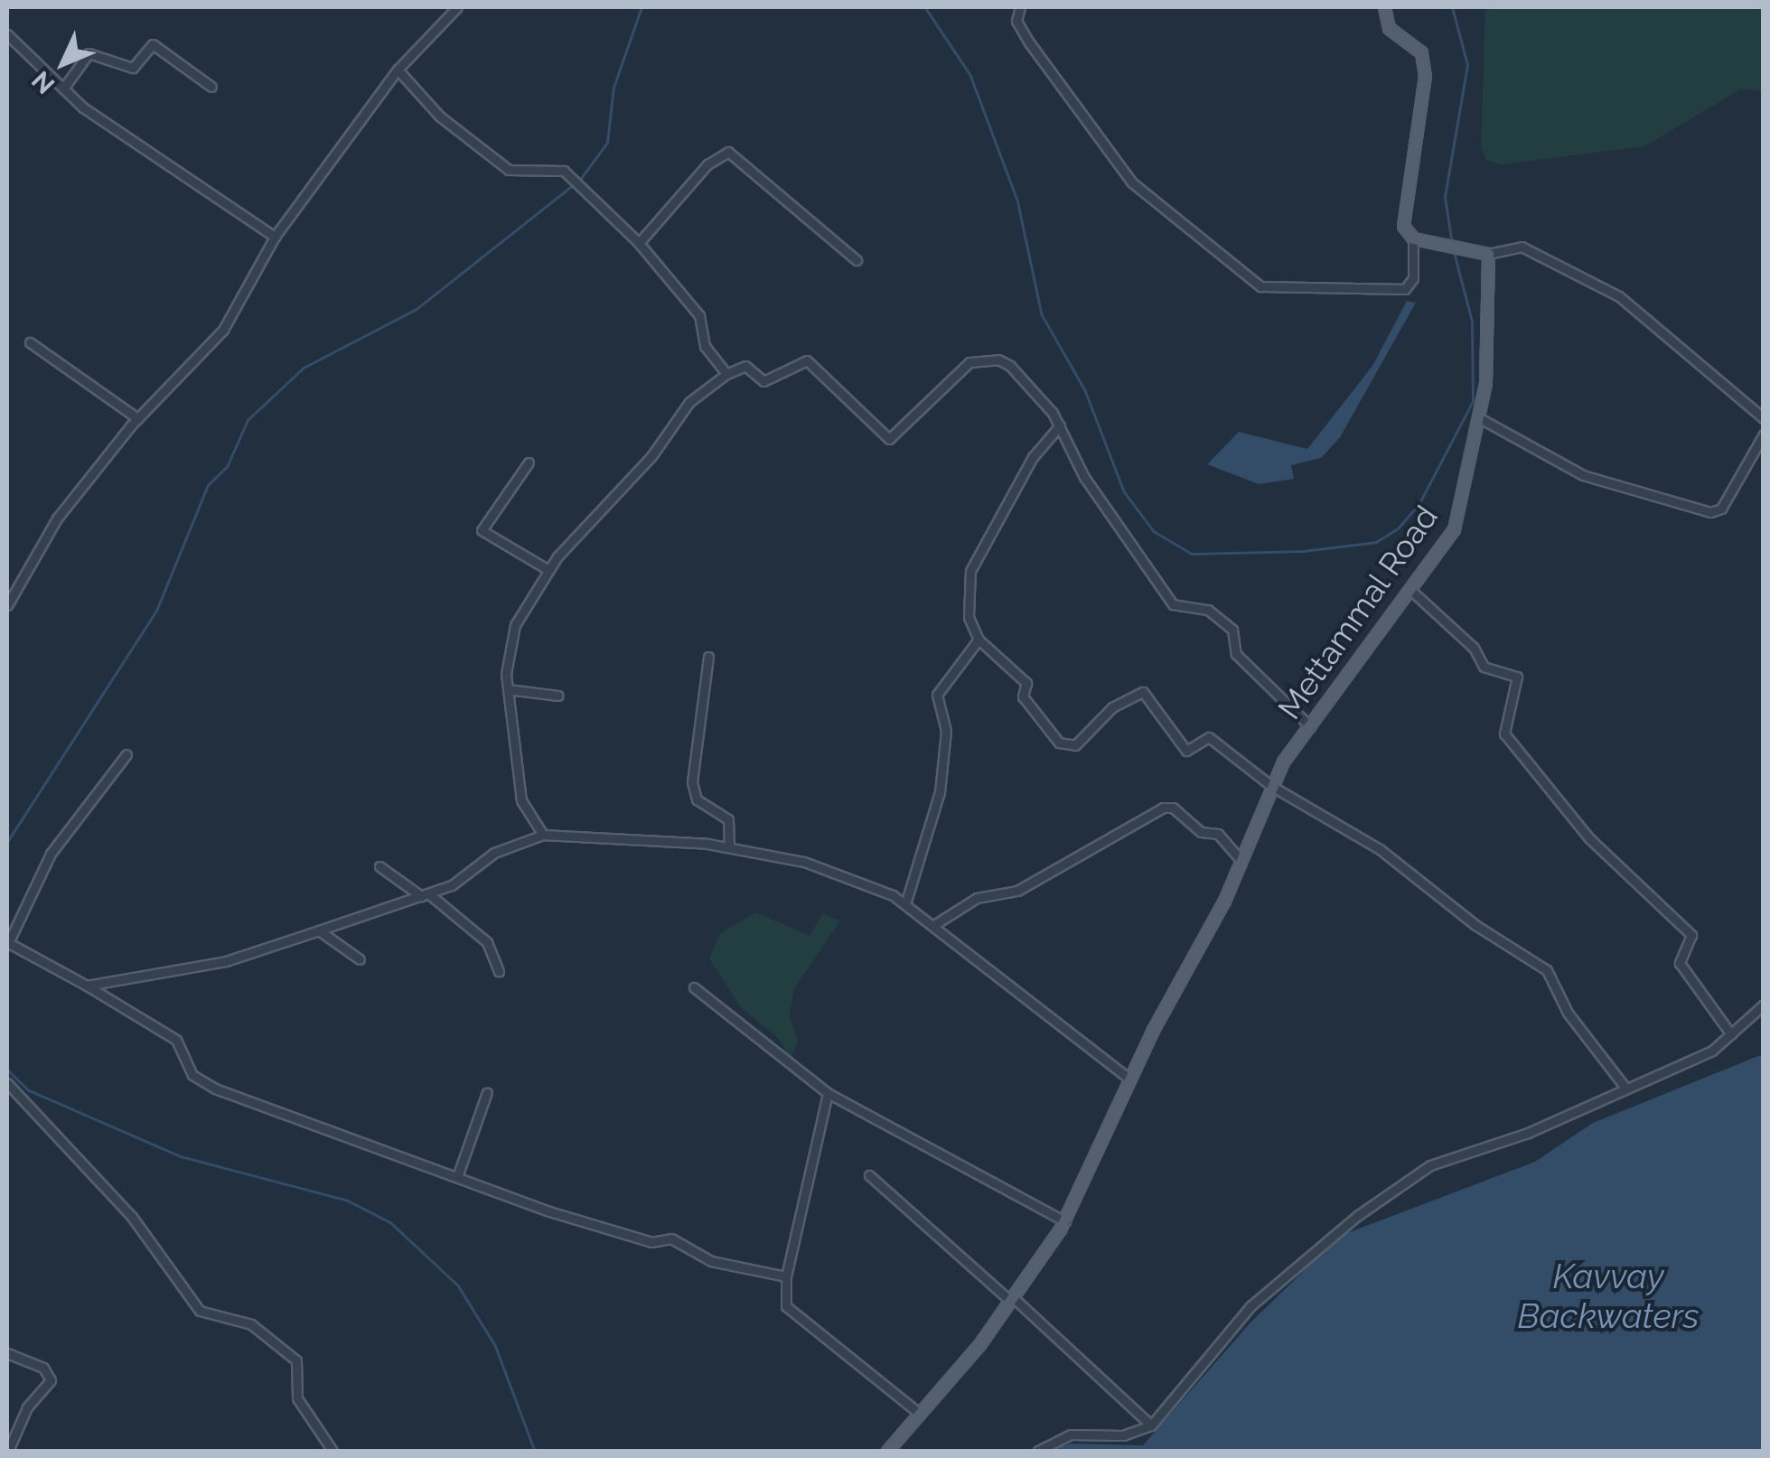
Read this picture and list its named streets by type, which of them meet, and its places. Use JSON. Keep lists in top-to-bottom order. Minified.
{"streets":{"main road":["Mettammal Road"]},"water":["Kavvay Backwaters"],"north":"bottom left"}
